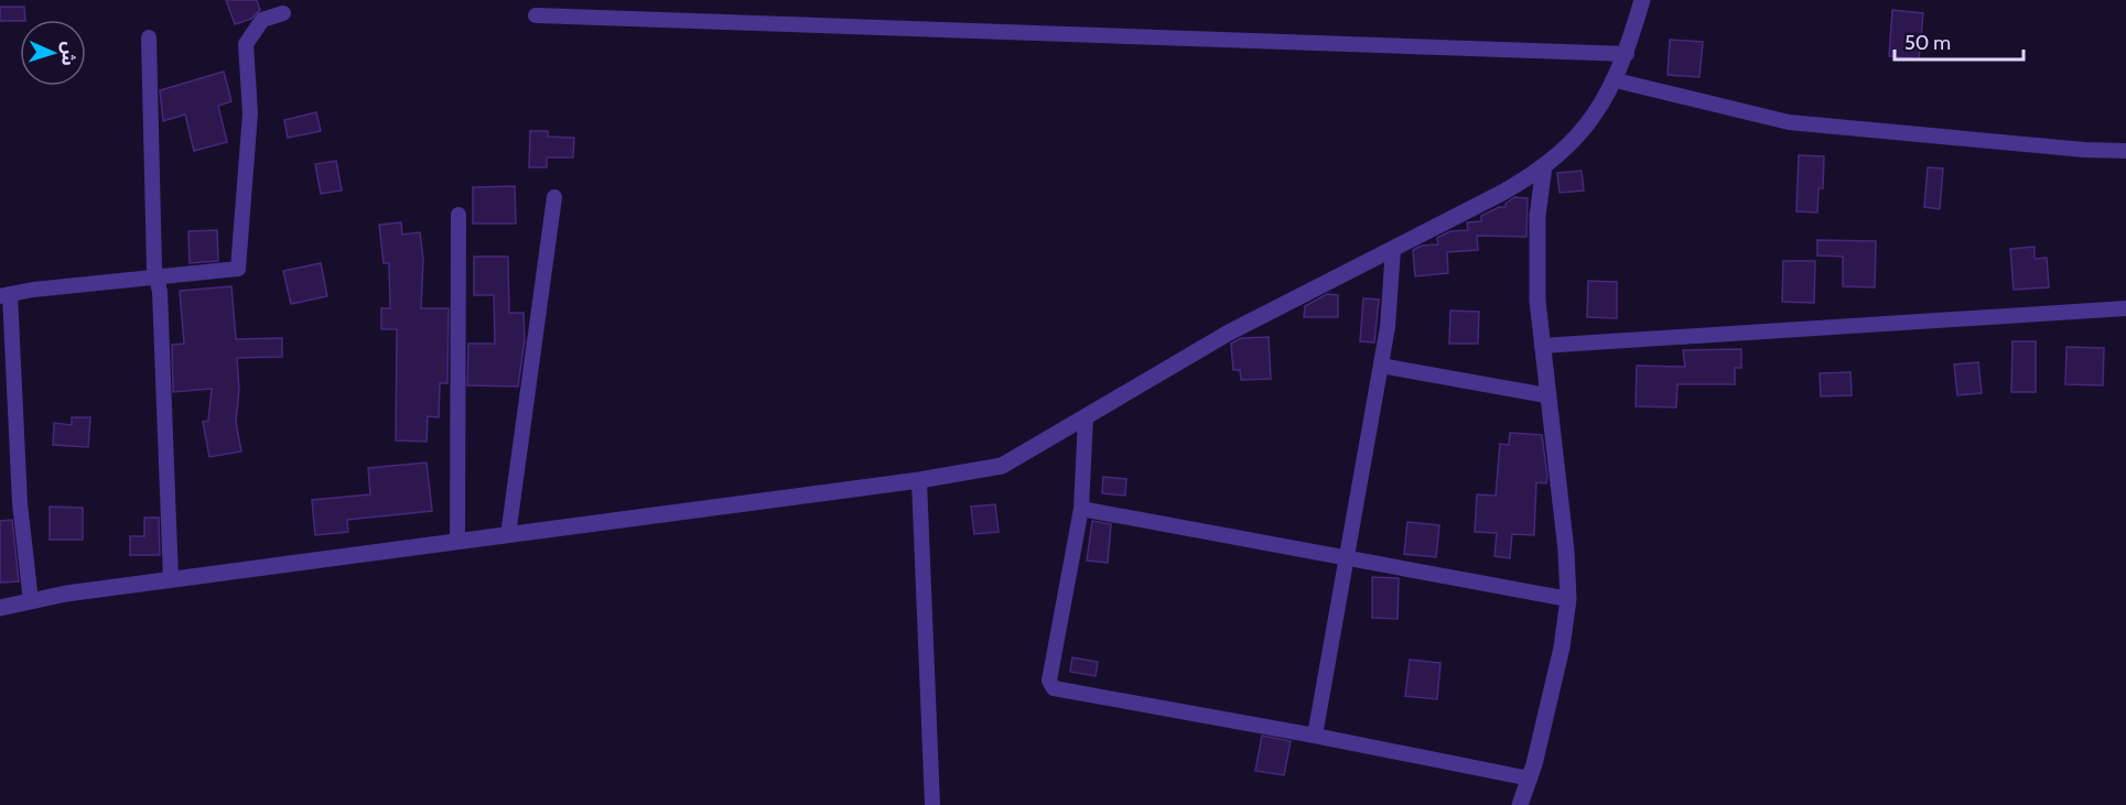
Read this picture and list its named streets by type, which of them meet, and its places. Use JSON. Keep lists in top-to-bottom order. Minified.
{"scale_bar":"50 m","north":"right"}
